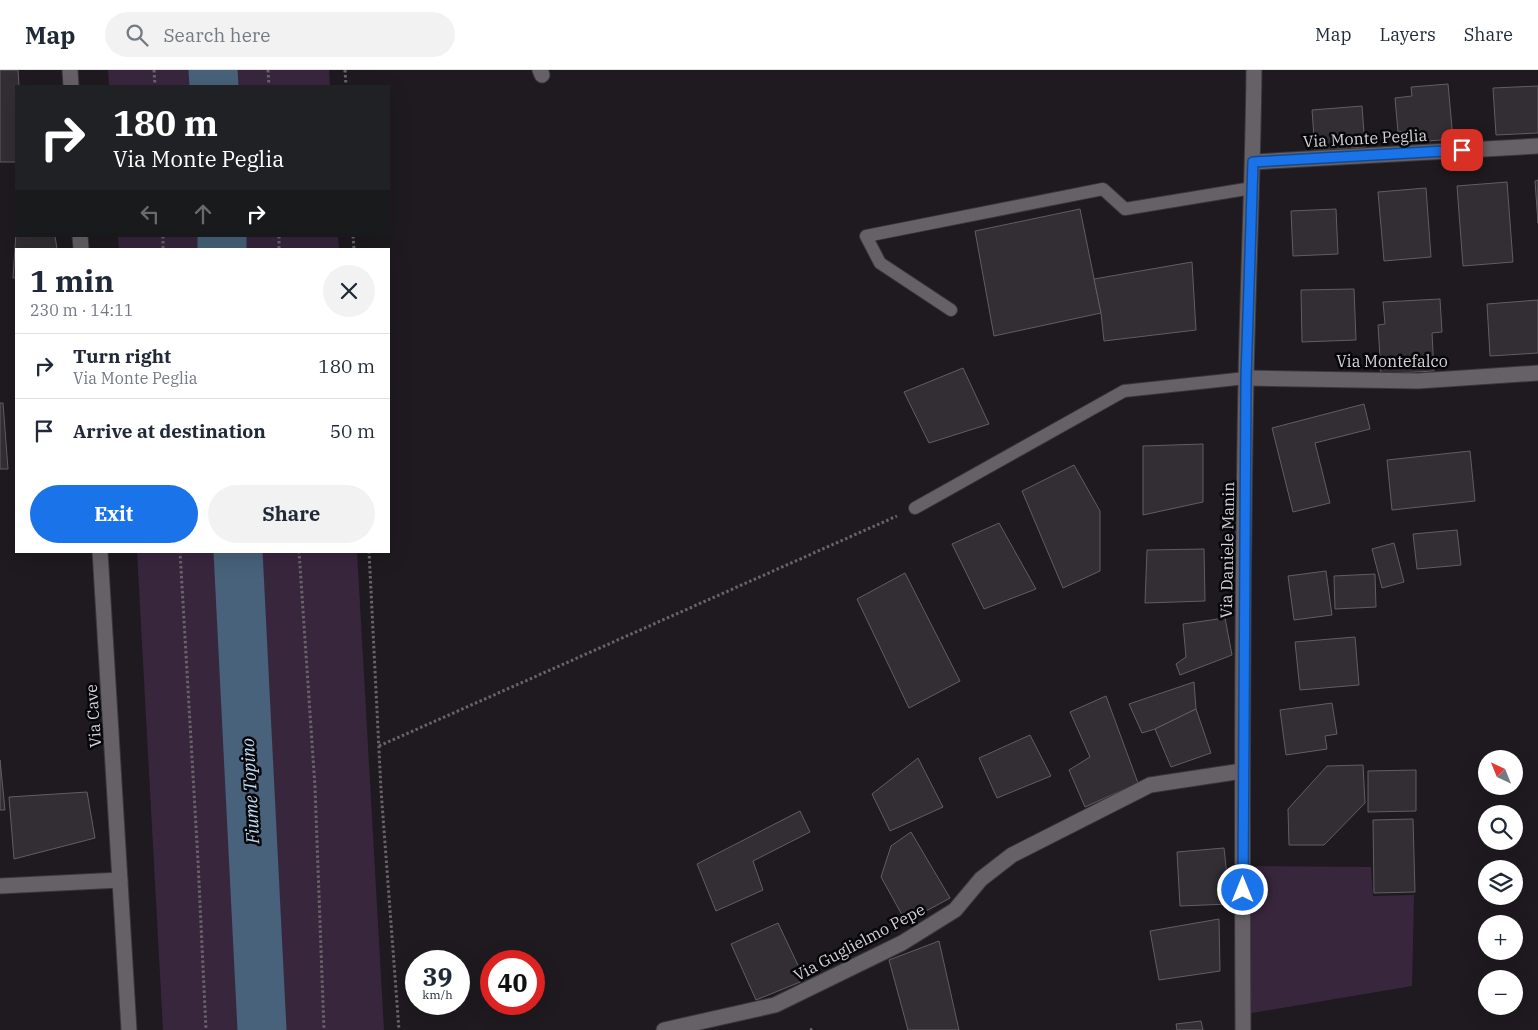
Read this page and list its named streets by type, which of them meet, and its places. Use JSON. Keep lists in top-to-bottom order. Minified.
{"streets":{"street":["Via Monte Peglia","Via Montefalco","Via Daniele Manin","Via Cave","Via Guglielmo Pepe"]},"crossings":[["Via Monte Peglia","Via Daniele Manin"],["Via Montefalco","Via Daniele Manin"],["Via Daniele Manin","Via Guglielmo Pepe"]],"water":["Fiume Topino"],"north":"top left","page":{"header":"Map","search":"Search here","nav":["Map","Layers","Share"],"turn":["180 m","Via Monte Peglia"],"heading":["1 min","230 m · 14:11"],"list":[{"name":"Turn right","note":"Via Monte Peglia","value":"180 m"},{"name":"Arrive at destination","value":"50 m"}],"buttons":["Exit","Share"],"map_buttons":["+","−"],"speed":"39 km/h","limit":"40"}}
